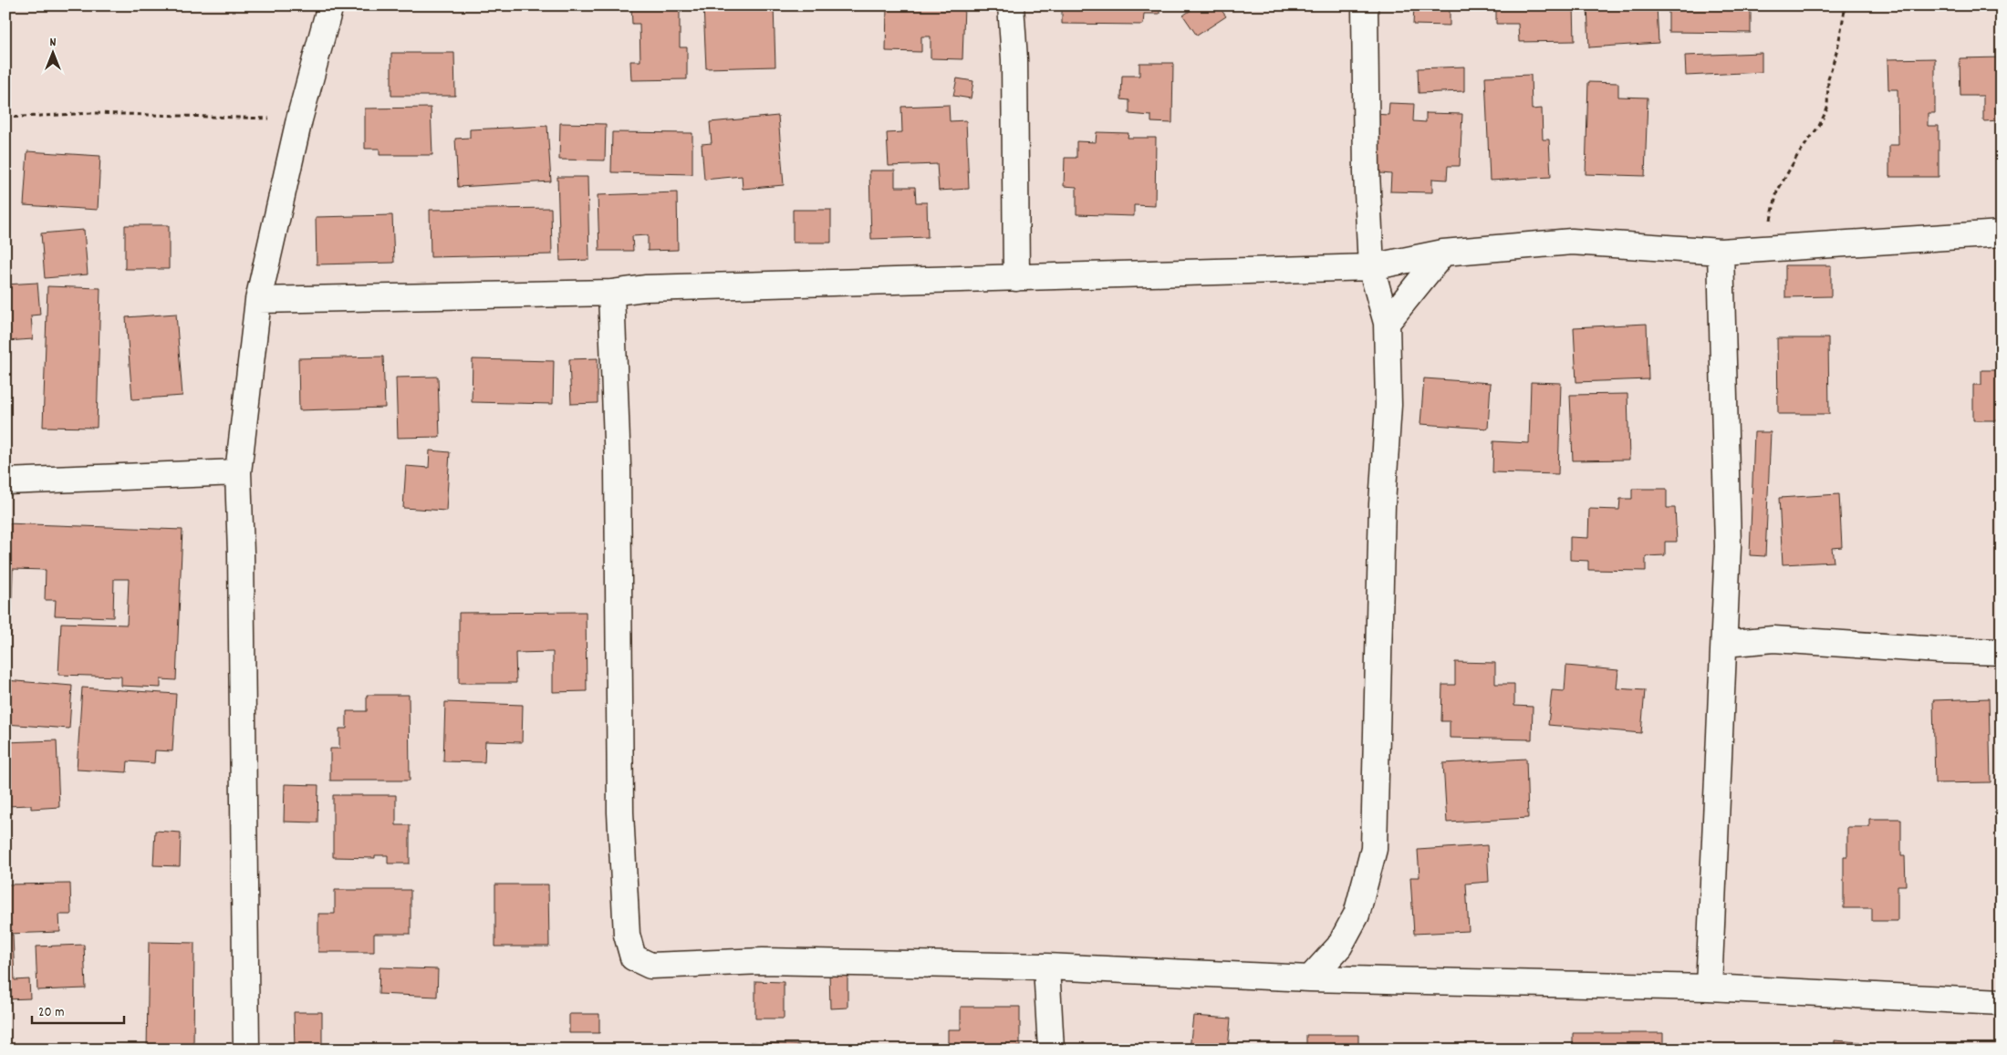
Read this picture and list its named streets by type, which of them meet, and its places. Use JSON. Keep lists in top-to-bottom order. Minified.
{"scale_bar":"20 m","north":"top"}
